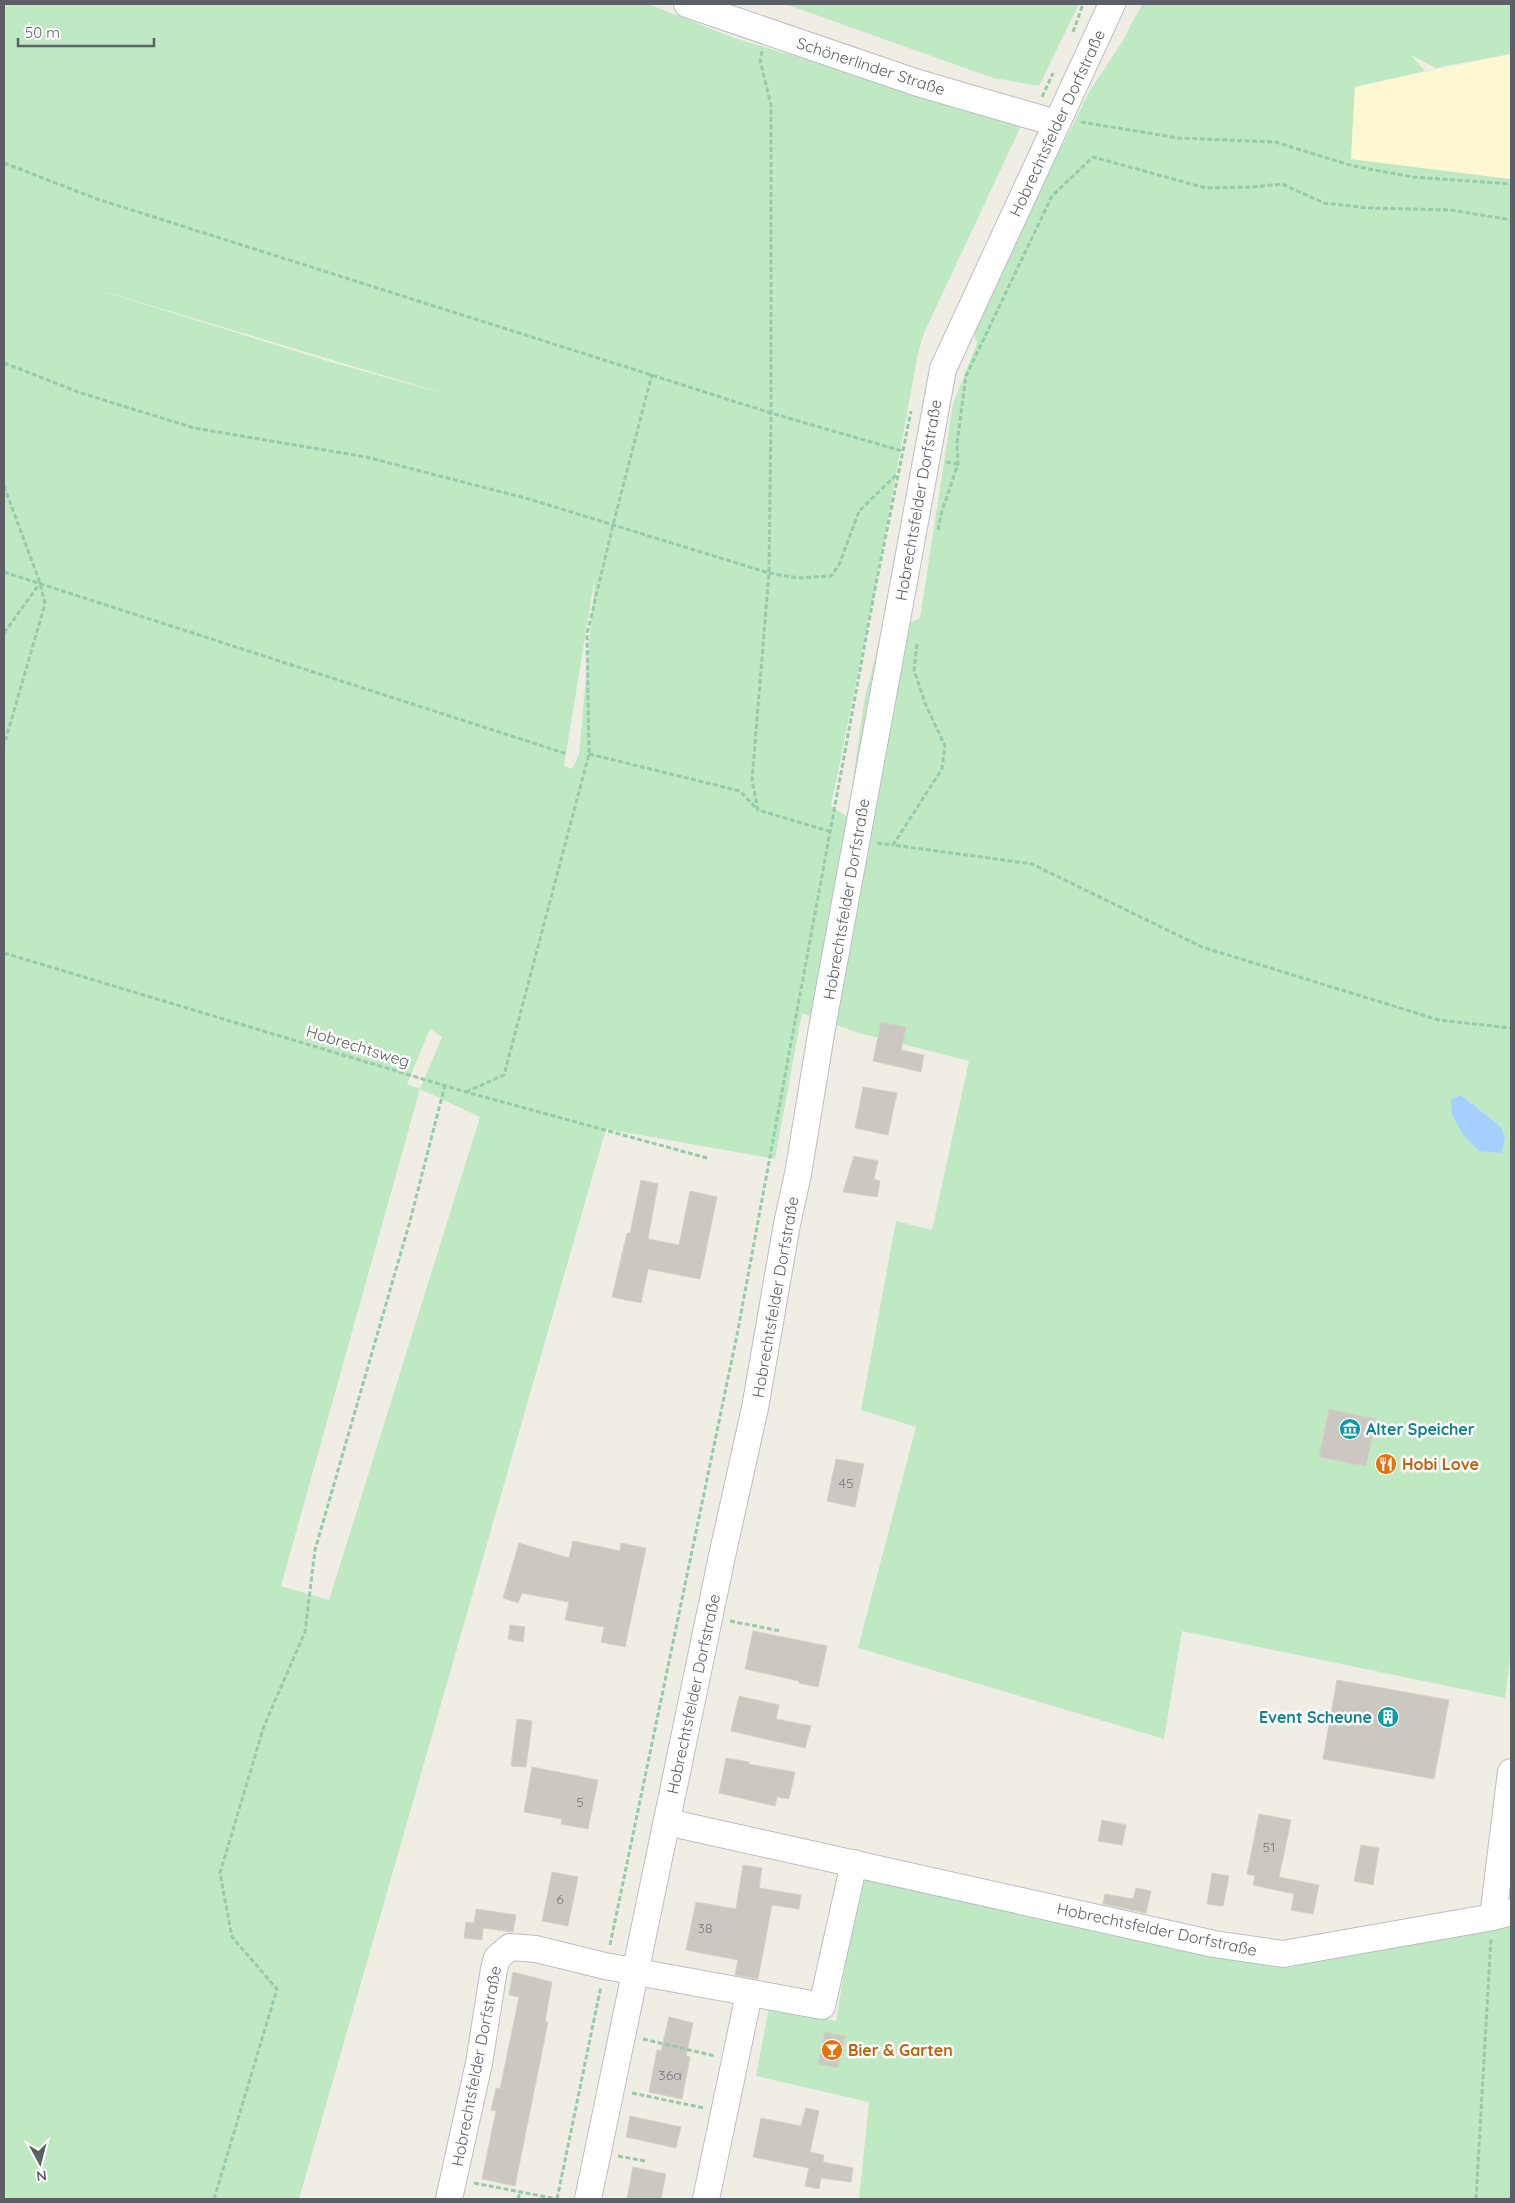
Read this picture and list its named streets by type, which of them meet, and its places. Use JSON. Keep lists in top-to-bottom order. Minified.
{"streets":{"street":["Schönerlinder Straße","Hobrechtsfelder Dorfstraße"],"path":["Hobrechtsweg"]},"crossings":[["Schönerlinder Straße","Hobrechtsfelder Dorfstraße"]],"places":{"museum":["Alter Speicher"],"restaurant":["Hobi Love"],"building":["Event Scheune"],"bar":["Bier & Garten"]},"house_numbers":["45","5","51","6","38","36a"],"scale_bar":"50 m","north":"bottom"}
